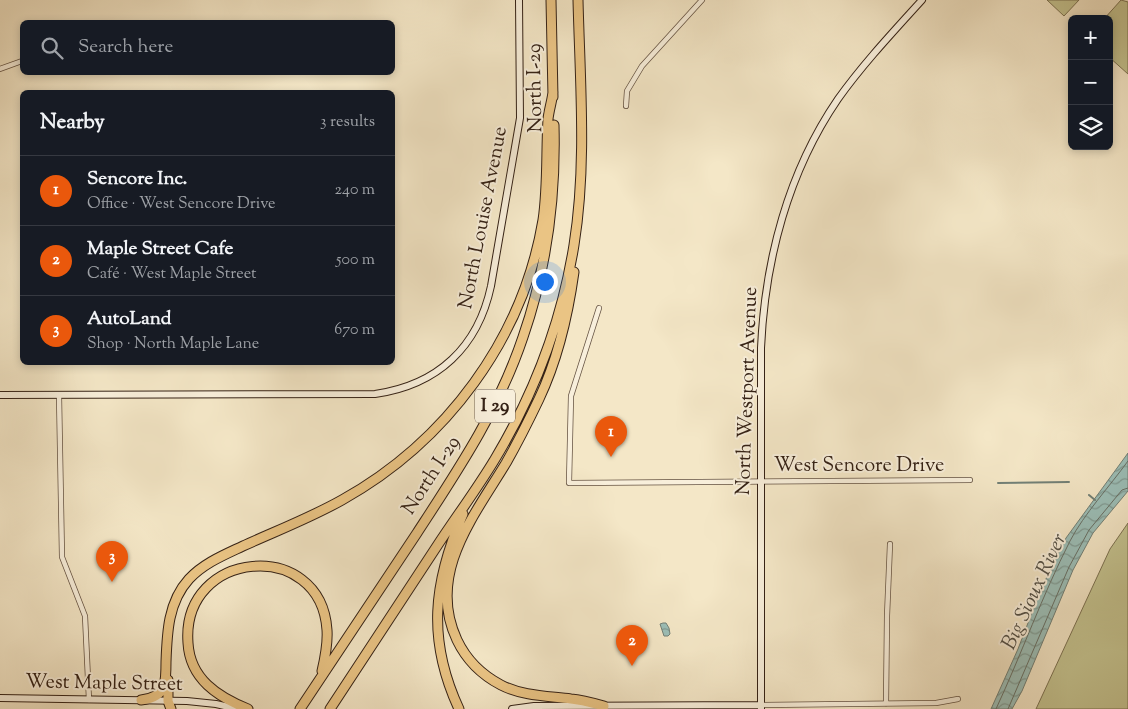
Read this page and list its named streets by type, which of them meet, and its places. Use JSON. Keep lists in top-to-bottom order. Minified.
{"streets":{"highway":["North I-29","I 29"],"street":["North Louise Avenue","North Westport Avenue","West Sencore Drive","West Maple Street"]},"crossings":[["North Westport Avenue","West Sencore Drive"]],"water":["Big Sioux River"],"page":{"map_buttons":["+","−"],"search":"Search here","heading":["Nearby","3 results"],"list":[{"mark":"1","name":"Sencore Inc.","note":"Office · West Sencore Drive","value":"240 m"},{"mark":"2","name":"Maple Street Cafe","note":"Café · West Maple Street","value":"500 m"},{"mark":"3","name":"AutoLand","note":"Shop · North Maple Lane","value":"670 m"}],"pins":["1","3","2"]}}
